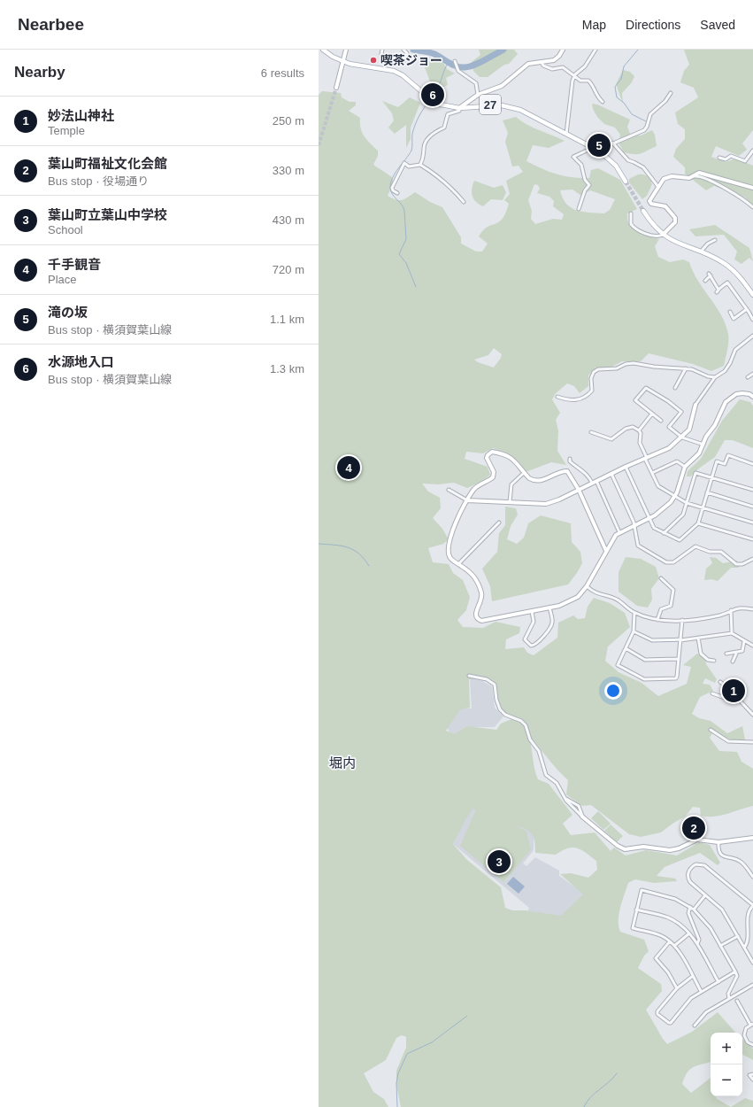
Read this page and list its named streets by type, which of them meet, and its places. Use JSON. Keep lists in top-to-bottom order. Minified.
{"streets":{"main road":["27"]},"districts":["堀内"],"places":["喫茶ジョー"],"page":{"header":"Nearbee","nav":["Map","Directions","Saved"],"heading":["Nearby","6 results"],"pins":["6","5","4","1","2","3"],"list":[{"mark":"1","name":"妙法山神社","note":"Temple","value":"250 m"},{"mark":"2","name":"葉山町福祉文化会館","note":"Bus stop · 役場通り","value":"330 m"},{"mark":"3","name":"葉山町立葉山中学校","note":"School","value":"430 m"},{"mark":"4","name":"千手観音","note":"Place","value":"720 m"},{"mark":"5","name":"滝の坂","note":"Bus stop · 横須賀葉山線","value":"1.1 km"},{"mark":"6","name":"水源地入口","note":"Bus stop · 横須賀葉山線","value":"1.3 km"}],"map_buttons":["+","−"]}}
